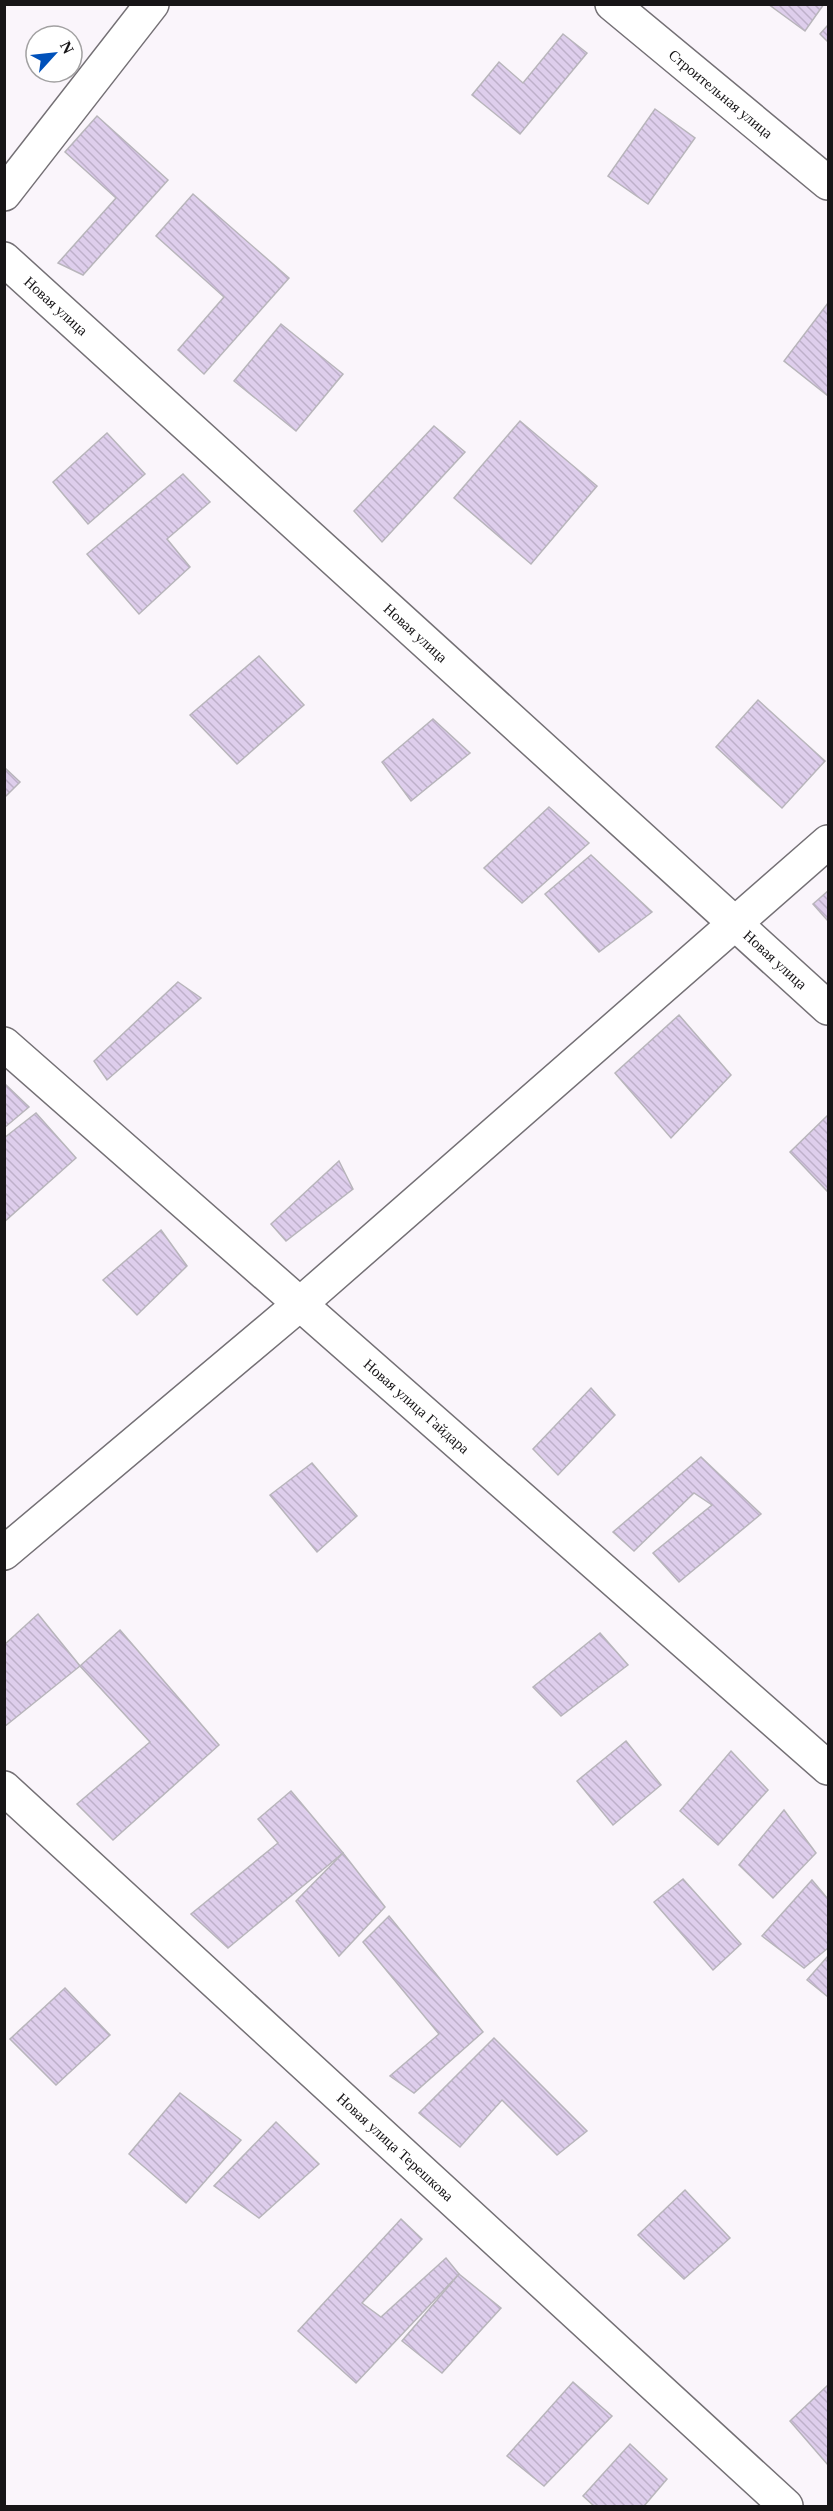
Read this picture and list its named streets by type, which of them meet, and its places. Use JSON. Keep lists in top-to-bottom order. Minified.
{"streets":{"street":["Строительная улица","Новая улица","Новая улица Гайдара","Новая улица Терешкова"]},"north":"top right"}
